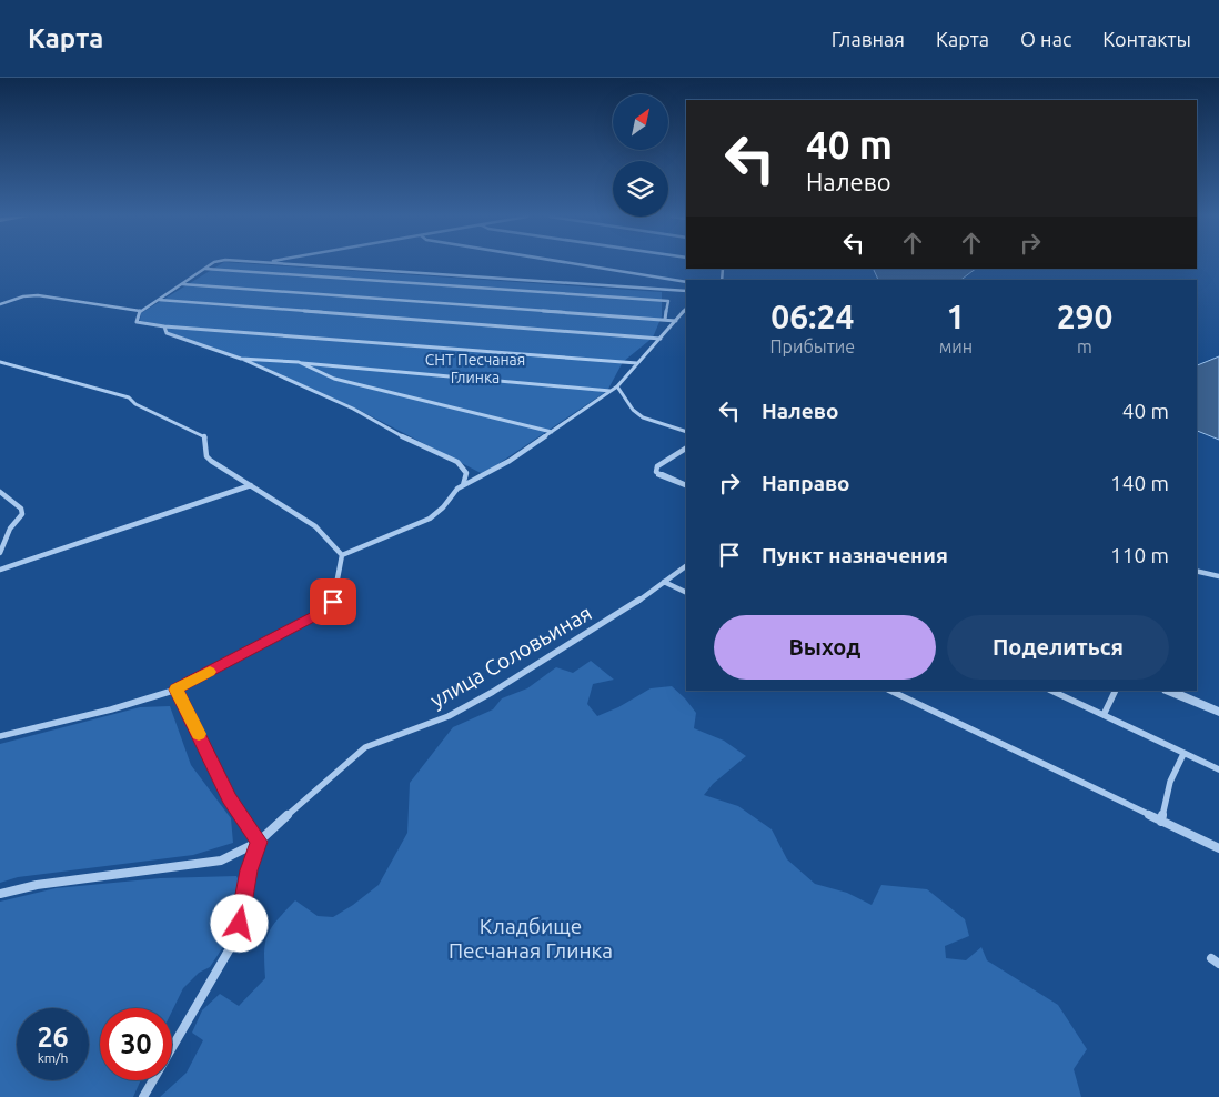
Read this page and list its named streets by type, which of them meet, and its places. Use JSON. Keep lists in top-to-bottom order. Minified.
{"streets":{"street":["улица Соловьиная"]},"parks":["СНТ Песчаная Глинка","Кладбище Песчаная Глинка"],"north":"top right","page":{"header":"Карта","nav":["Главная","Карта","О нас","Контакты"],"turn":["40 m","Налево"],"eta":["06:24","Прибытие","1","мин","290","m"],"list":[{"name":"Налево","value":"40 m"},{"name":"Направо","value":"140 m"},{"name":"Пункт назначения","value":"110 m"}],"buttons":["Выход","Поделиться"],"speed":"26 km/h","limit":"30"}}
